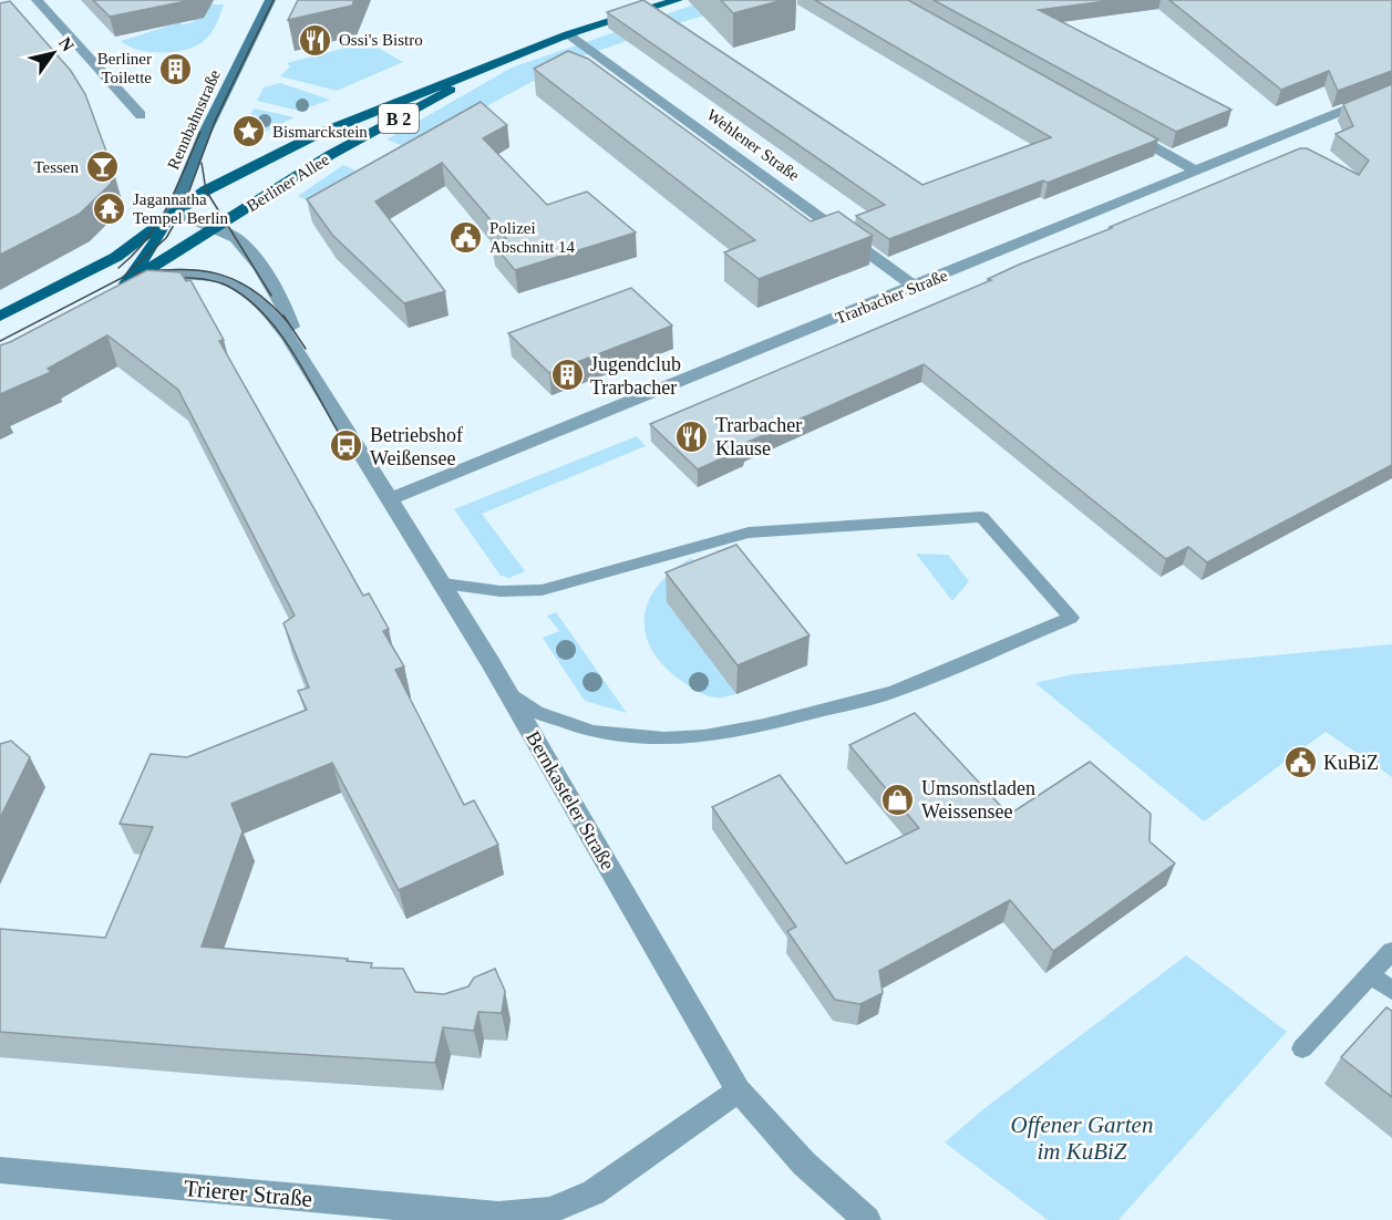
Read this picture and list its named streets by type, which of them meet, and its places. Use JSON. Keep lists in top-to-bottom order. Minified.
{"streets":{"main road":["B 2","Rennbahnstraße","Berliner Allee"],"street":["Wehlener Straße","Trarbacher Straße","Bernkasteler Straße","Trierer Straße"]},"crossings":[["Rennbahnstraße","Berliner Allee"],["Rennbahnstraße","Bernkasteler Straße"],["Wehlener Straße","Berliner Allee"],["Wehlener Straße","Trarbacher Straße"],["Berliner Allee","Bernkasteler Straße"],["Trarbacher Straße","Bernkasteler Straße"],["Bernkasteler Straße","Trierer Straße"]],"parks":["Offener Garten im KuBiZ"],"places":{"restaurant":["Ossi's Bistro","Trarbacher Klause"],"building":["Berliner Toilette","Jugendclub Trarbacher"],"place":["Bismarckstein"],"bar":["Tessen"],"temple":["Jagannatha Tempel Berlin"],"public building":["Polizei Abschnitt 14","KuBiZ"],"bus stop":["Betriebshof Weißensee"],"shop":["Umsonstladen Weissensee"]},"north":"top right"}
